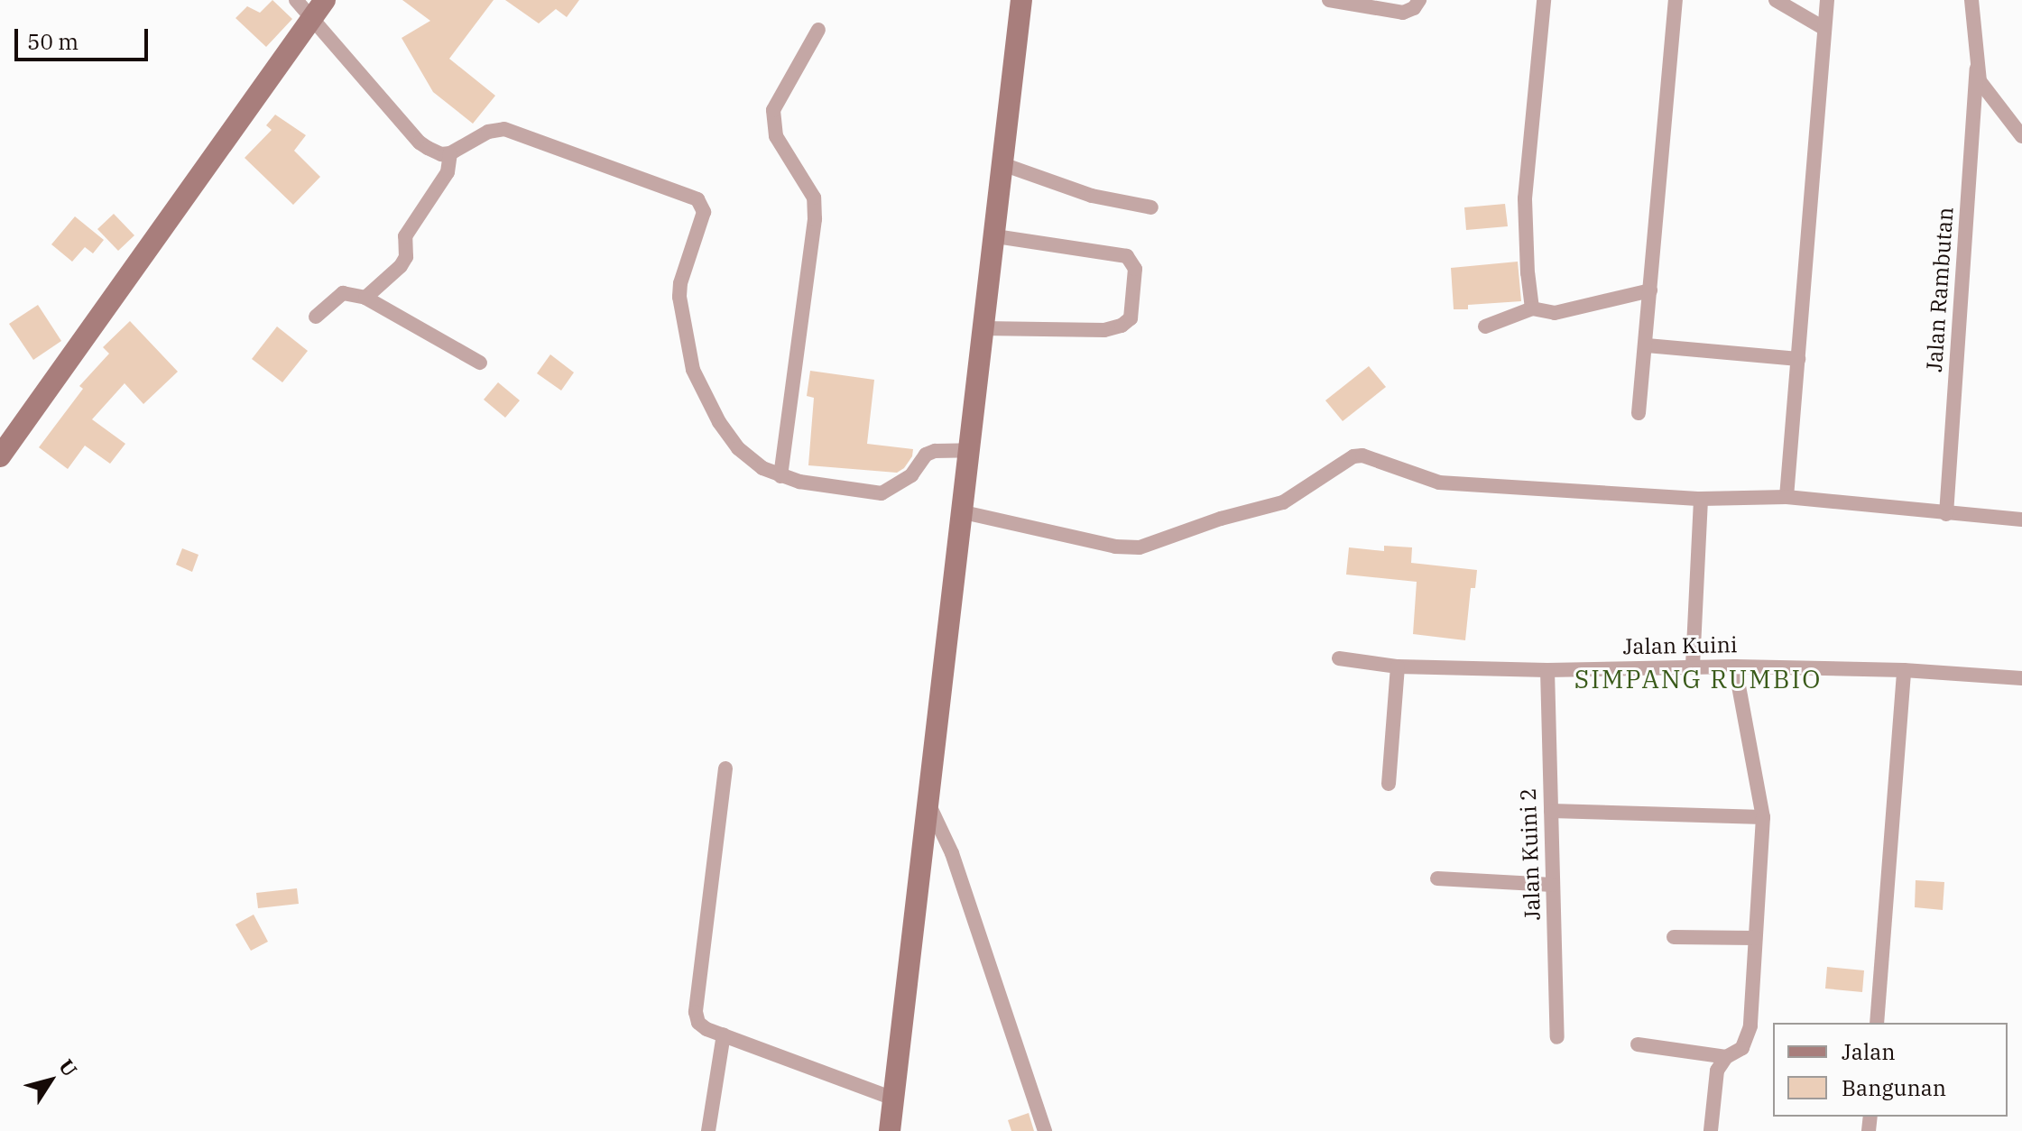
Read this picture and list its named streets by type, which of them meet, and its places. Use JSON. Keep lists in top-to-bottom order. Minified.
{"streets":{"street":["Jalan Rambutan","Jalan Kuini","Jalan Kuini 2"]},"crossings":[["Jalan Kuini","Jalan Kuini 2"]],"districts":["SIMPANG RUMBIO"],"legend":["Jalan","Bangunan"],"scale_bar":"50 m","north":"top right"}
